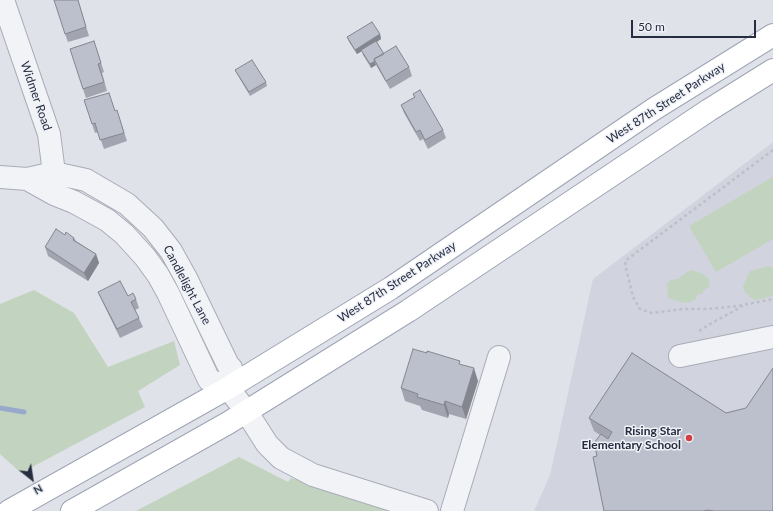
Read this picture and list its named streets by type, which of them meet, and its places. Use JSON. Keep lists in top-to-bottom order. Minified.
{"streets":{"main road":["West 87th Street Parkway"],"street":["Widmer Road","Candlelight Lane"]},"crossings":[["Widmer Road","Candlelight Lane"],["West 87th Street Parkway","Candlelight Lane"]],"places":["Rising Star Elementary School"],"scale_bar":"50 m","north":"bottom right"}
